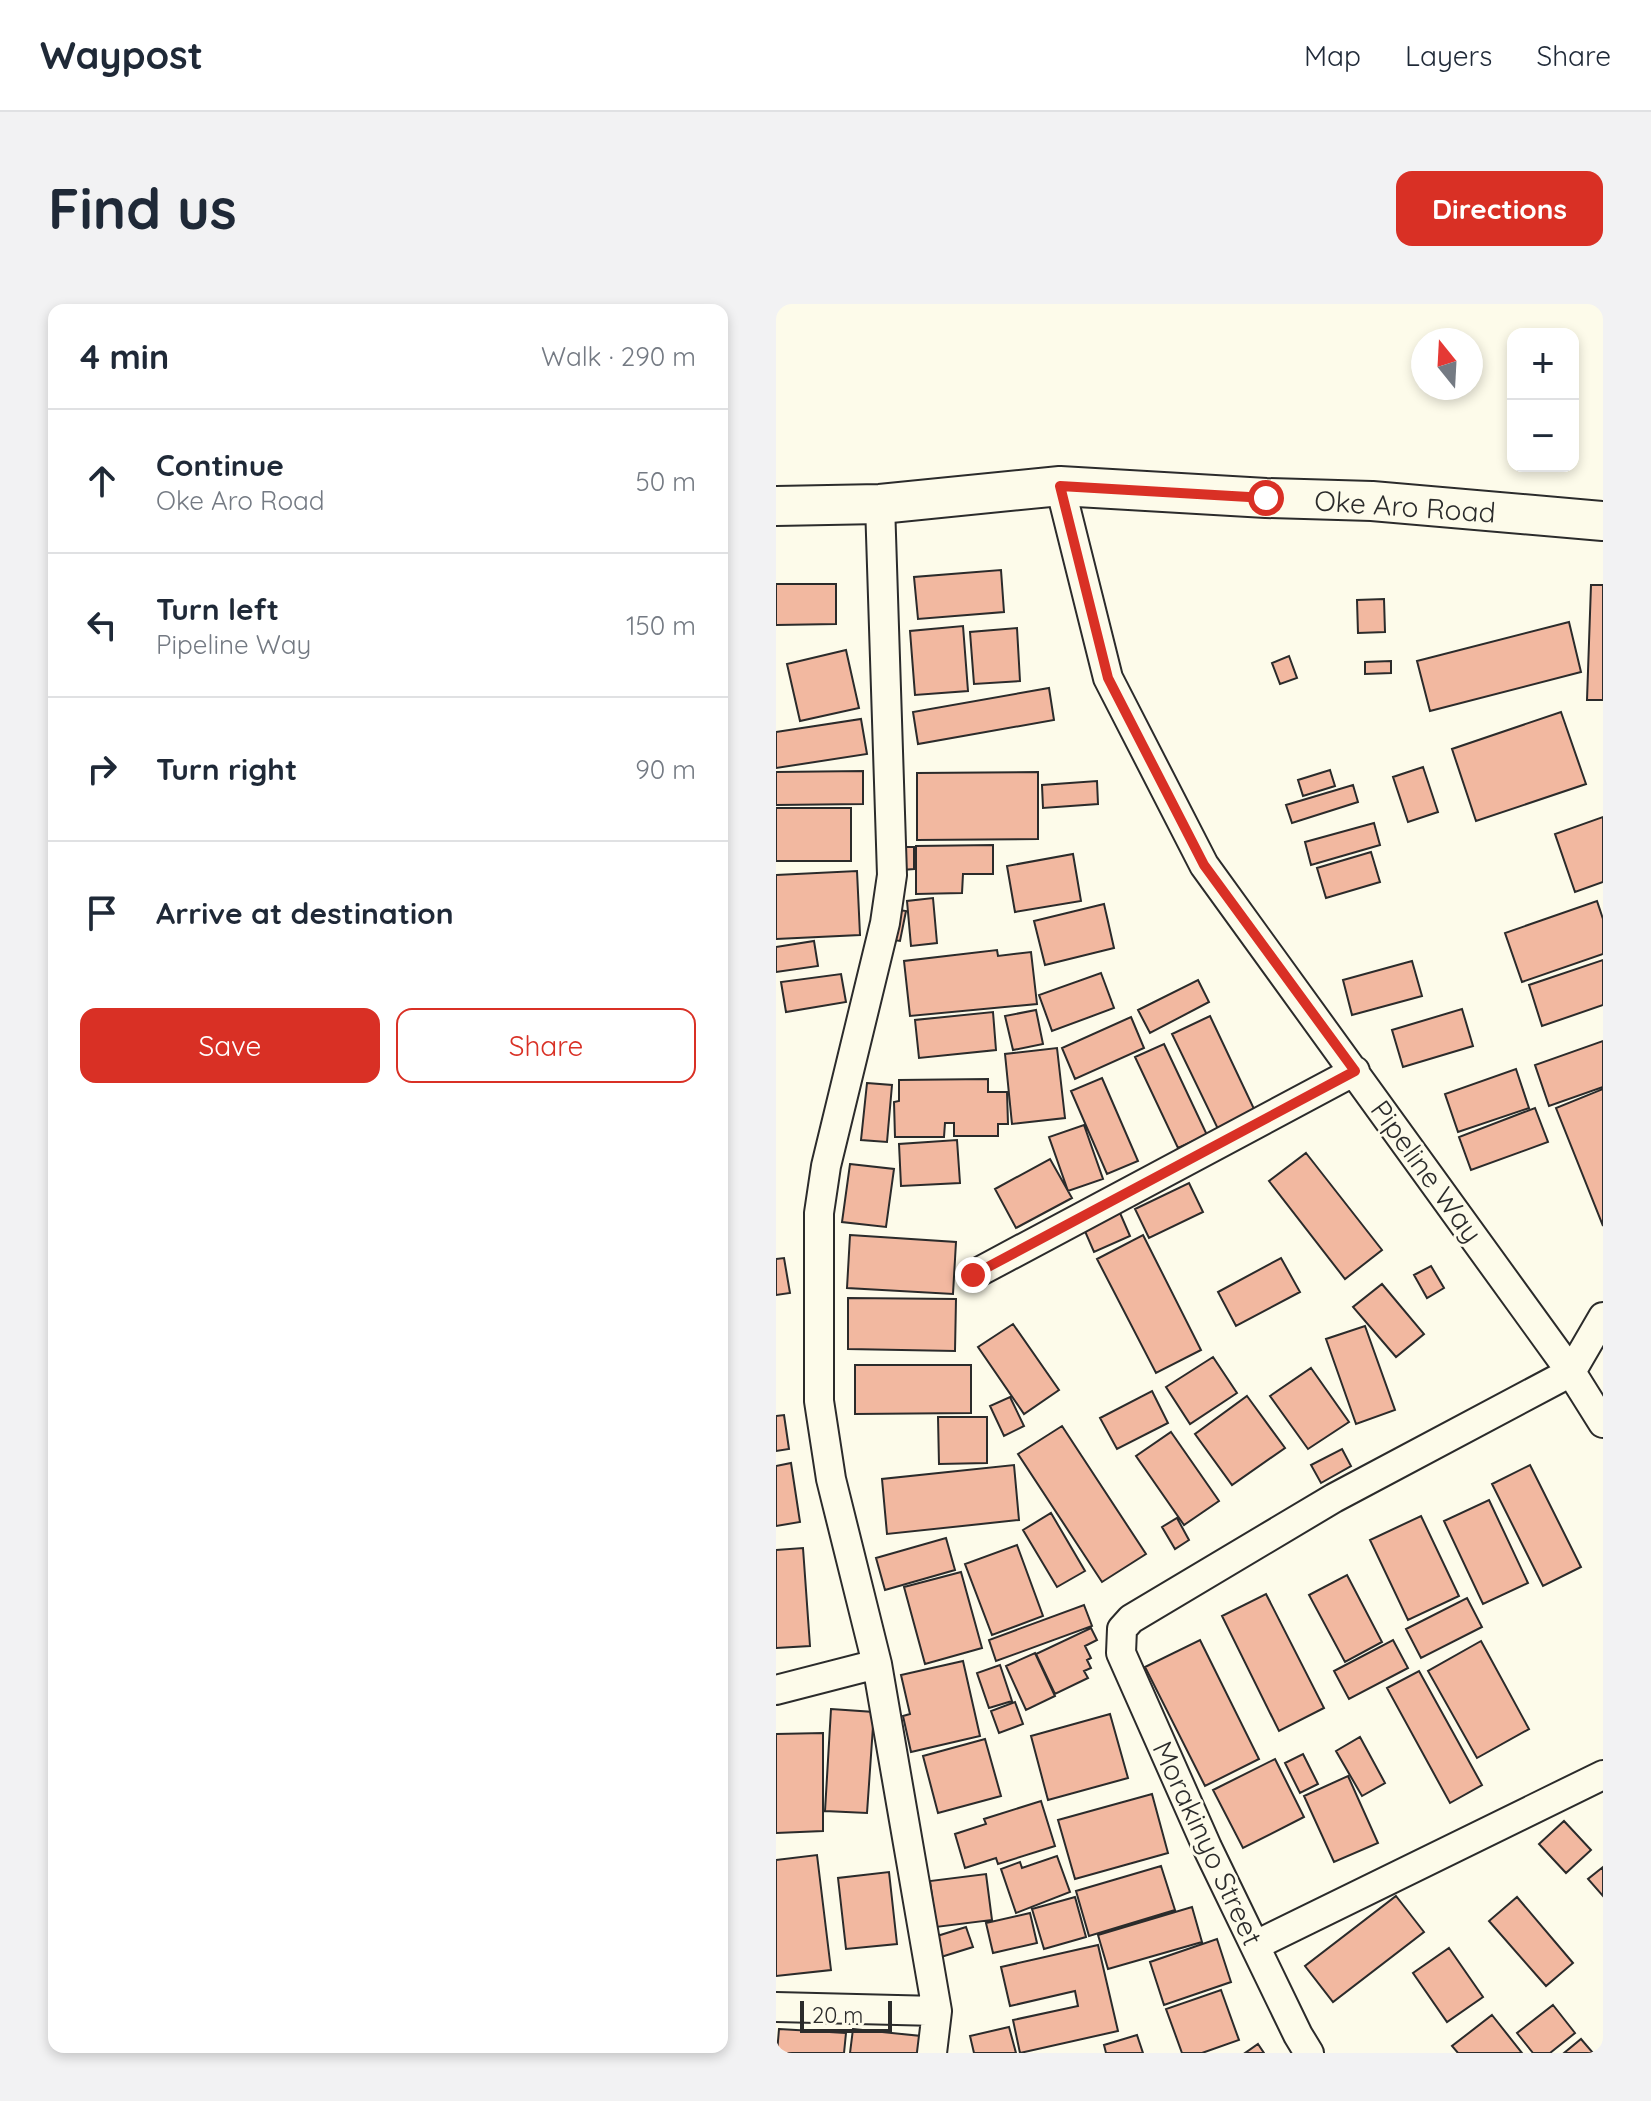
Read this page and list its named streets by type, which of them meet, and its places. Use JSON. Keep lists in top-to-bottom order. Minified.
{"streets":{"main road":["Oke Aro Road"],"street":["Pipeline Way","Morakinyo Street"]},"crossings":[["Oke Aro Road","Pipeline Way"],["Pipeline Way","Morakinyo Street"]],"scale_bar":"20 m","north":"top","page":{"header":"Waypost","nav":["Map","Layers","Share"],"buttons":["Directions",["Save","Share"]],"title":"Find us","heading":["4 min","Walk · 290 m"],"map_buttons":["+","−"],"list":[["Continue","Oke Aro Road","50 m"],["Turn left","Pipeline Way","150 m"],["Turn right","90 m"],"Arrive at destination"],"scale":"20 m"}}
